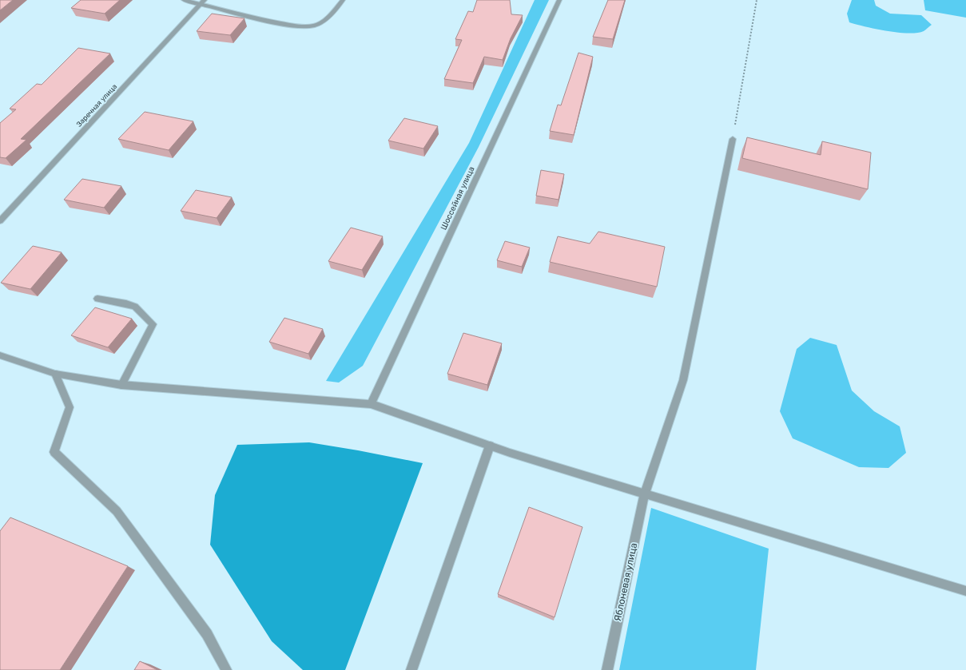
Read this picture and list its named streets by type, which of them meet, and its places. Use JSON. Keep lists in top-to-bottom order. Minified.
{"streets":{"street":["Заречная улица","Шоссейная улица","Яблоневая улица"]}}
